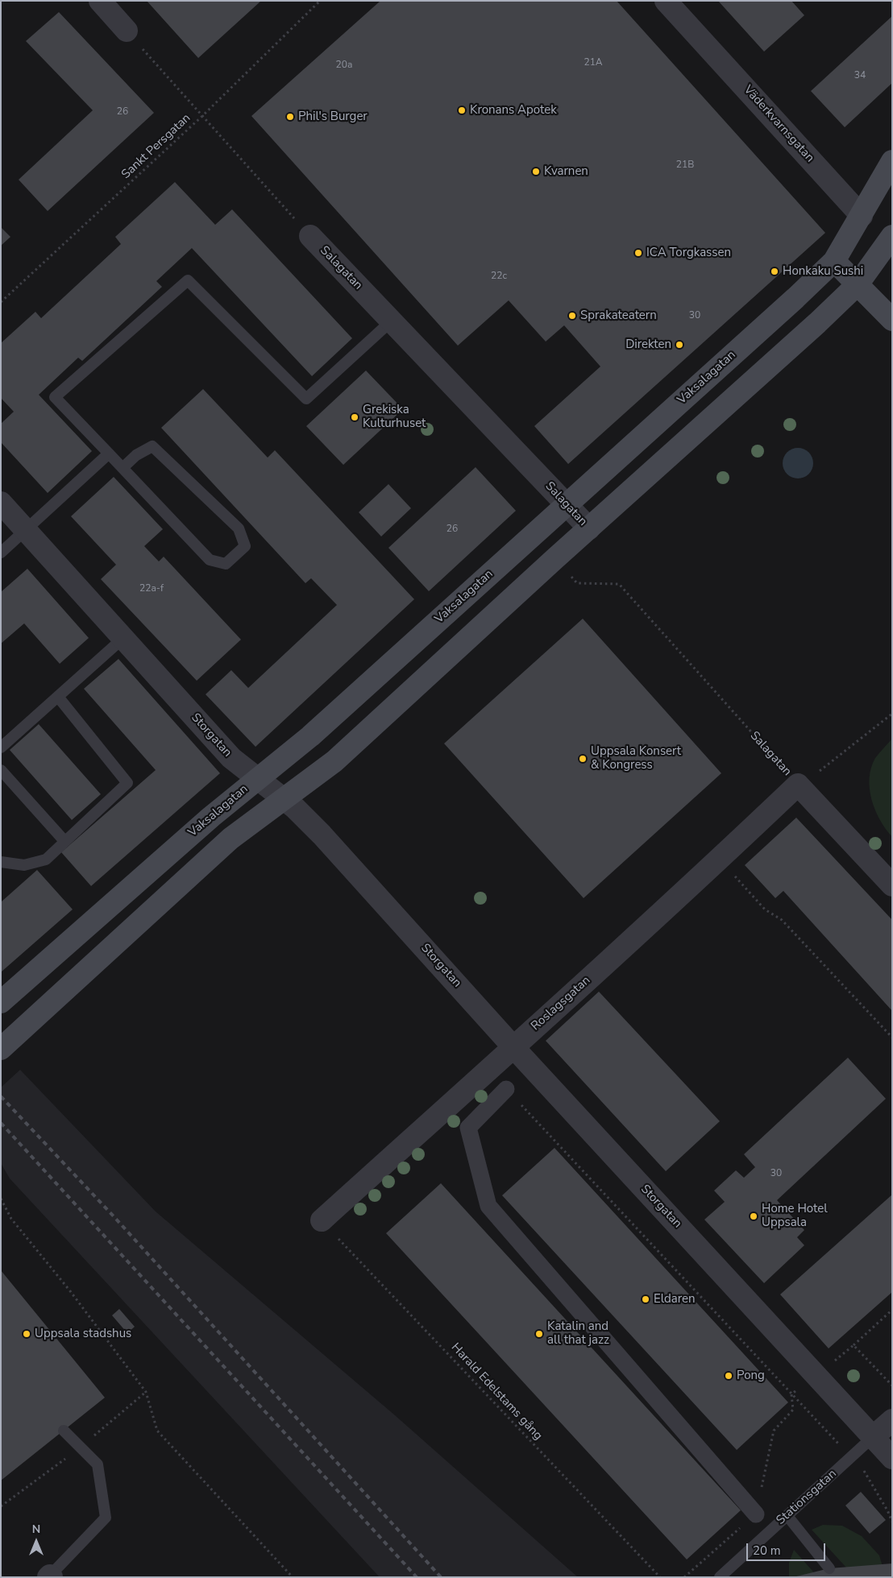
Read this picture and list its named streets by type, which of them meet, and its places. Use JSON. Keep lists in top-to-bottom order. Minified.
{"streets":{"main road":["Väderkvarnsgatan","Vaksalagatan"],"street":["Salagatan","Storgatan","Roslagsgatan"],"lane":["Stationsgatan"],"path":["Sankt Persgatan","Harald Edelstams gång"]},"crossings":[["Väderkvarnsgatan","Vaksalagatan"],["Sankt Persgatan","Salagatan"],["Salagatan","Vaksalagatan"],["Salagatan","Roslagsgatan"],["Vaksalagatan","Storgatan"],["Storgatan","Roslagsgatan"],["Storgatan","Stationsgatan"],["Roslagsgatan","Harald Edelstams gång"]],"places":["Kronans Apotek","Phil's Burger","Kvarnen","ICA Torgkassen","Honkaku Sushi","Sprakateatern","Direkten","Grekiska Kulturhuset","Uppsala Konsert & Kongress","Home Hotel Uppsala","Eldaren","Uppsala stadshus","Katalin and all that jazz","Pong"],"house_numbers":["21A","20a","34","26","21B","22c","30","26","22a-f","30"],"scale_bar":"20 m","north":"top"}
